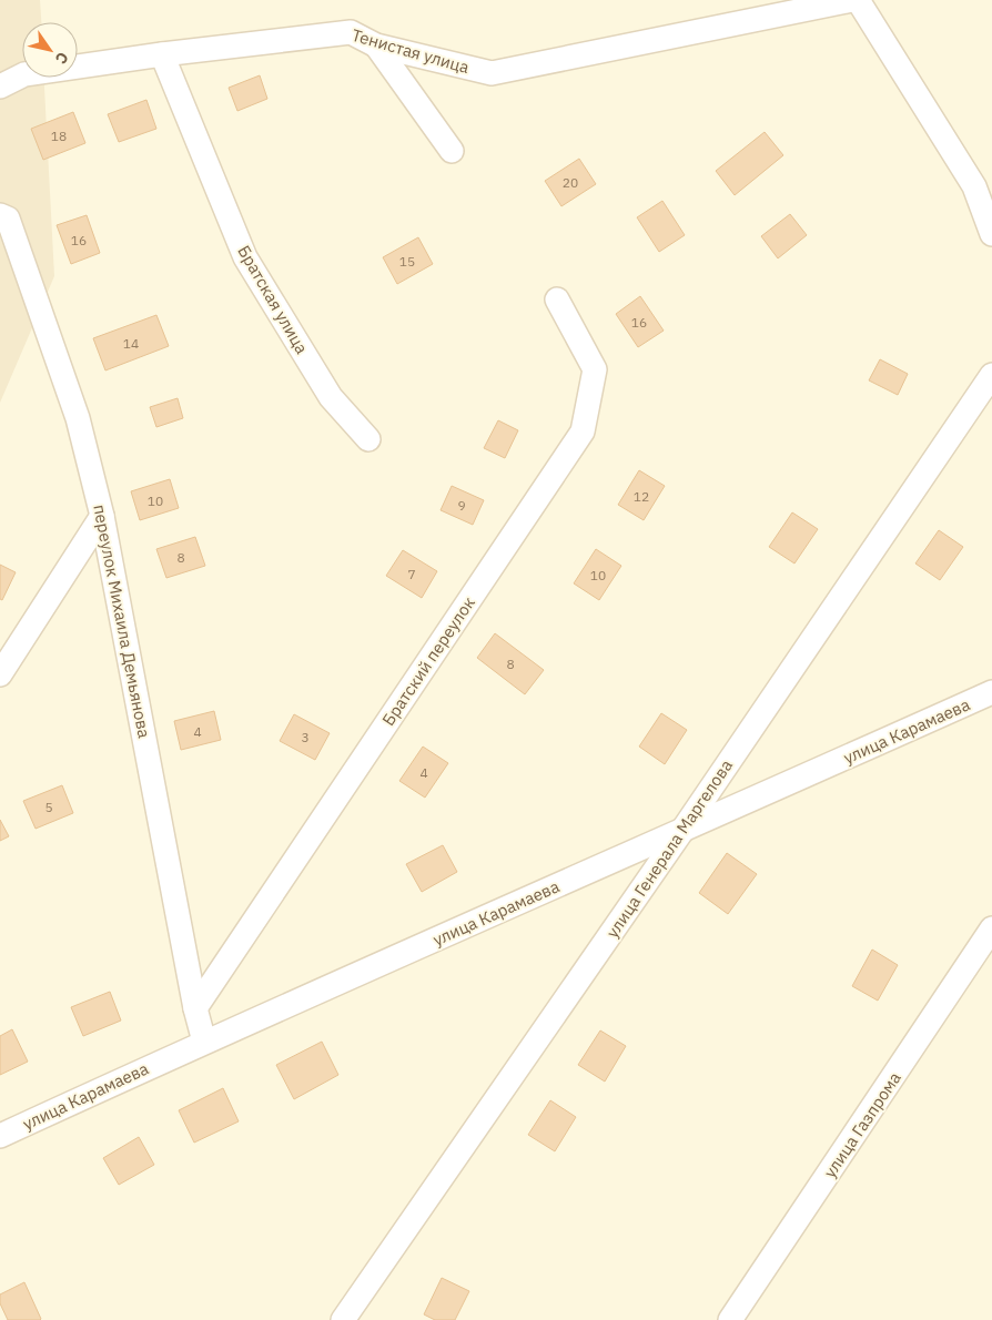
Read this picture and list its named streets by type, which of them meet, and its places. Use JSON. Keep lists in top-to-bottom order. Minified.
{"streets":{"street":["Тенистая улица","Братская улица","переулок Михаила Демьянова","Братский переулок","улица Карамаева","улица Генерала Маргелова","улица Газпрома"]},"crossings":[["Тенистая улица","Братская улица"],["переулок Михаила Демьянова","Братский переулок"],["переулок Михаила Демьянова","улица Карамаева"],["улица Карамаева","улица Генерала Маргелова"]],"house_numbers":["18","20","16","15","16","14","12","10","9","8","7","10","8","4","3","4","5"],"north":"bottom right"}
